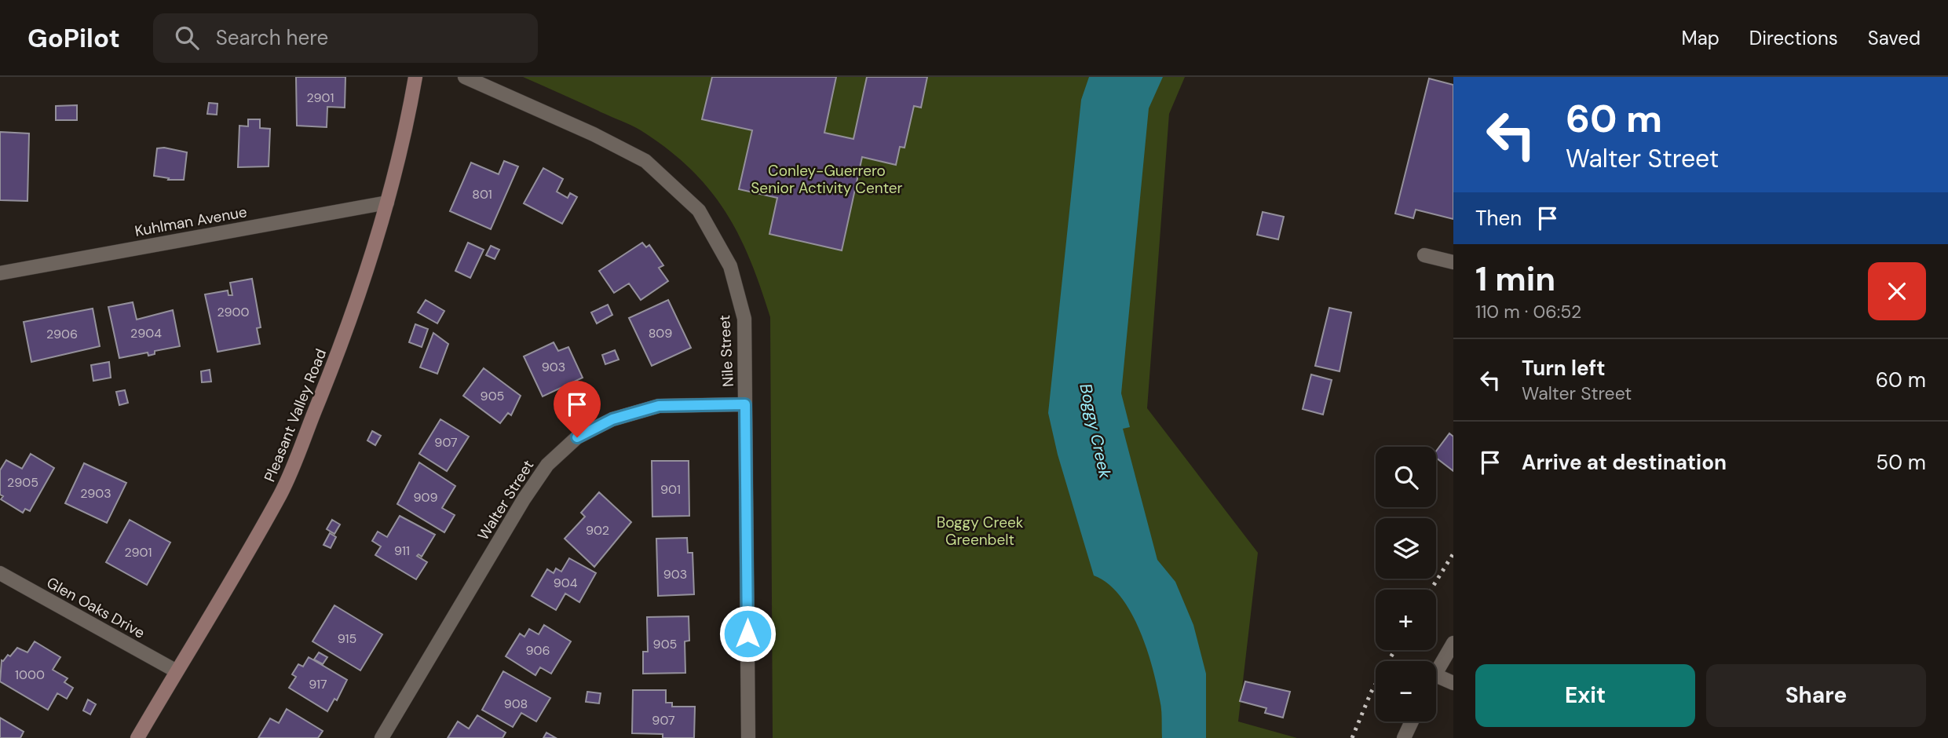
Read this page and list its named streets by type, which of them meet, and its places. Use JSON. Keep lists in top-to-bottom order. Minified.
{"streets":{"main road":["Pleasant Valley Road"],"street":["Kuhlman Avenue","Nile Street","Walter Street","Glen Oaks Drive"]},"crossings":[["Kuhlman Avenue","Pleasant Valley Road"],["Nile Street","Walter Street"],["Pleasant Valley Road","Glen Oaks Drive"]],"water":["Boggy Creek"],"parks":["Conley-Guerrero Senior Activity Center","Boggy Creek Greenbelt"],"house_numbers":["2901","801","2900","2904","809","2906","903","905","907","2905","901","2903","909","902","911","2901","903","904","915","905","906","1000","917","908","907"],"page":{"header":"GoPilot","search":"Search here","nav":["Map","Directions","Saved"],"turn":["60 m","Walter Street"],"then":"Then","heading":["1 min","110 m · 06:52"],"list":[{"name":"Turn left","note":"Walter Street","value":"60 m"},{"name":"Arrive at destination","value":"50 m"}],"map_buttons":["+","−"],"buttons":["Exit","Share"]}}
